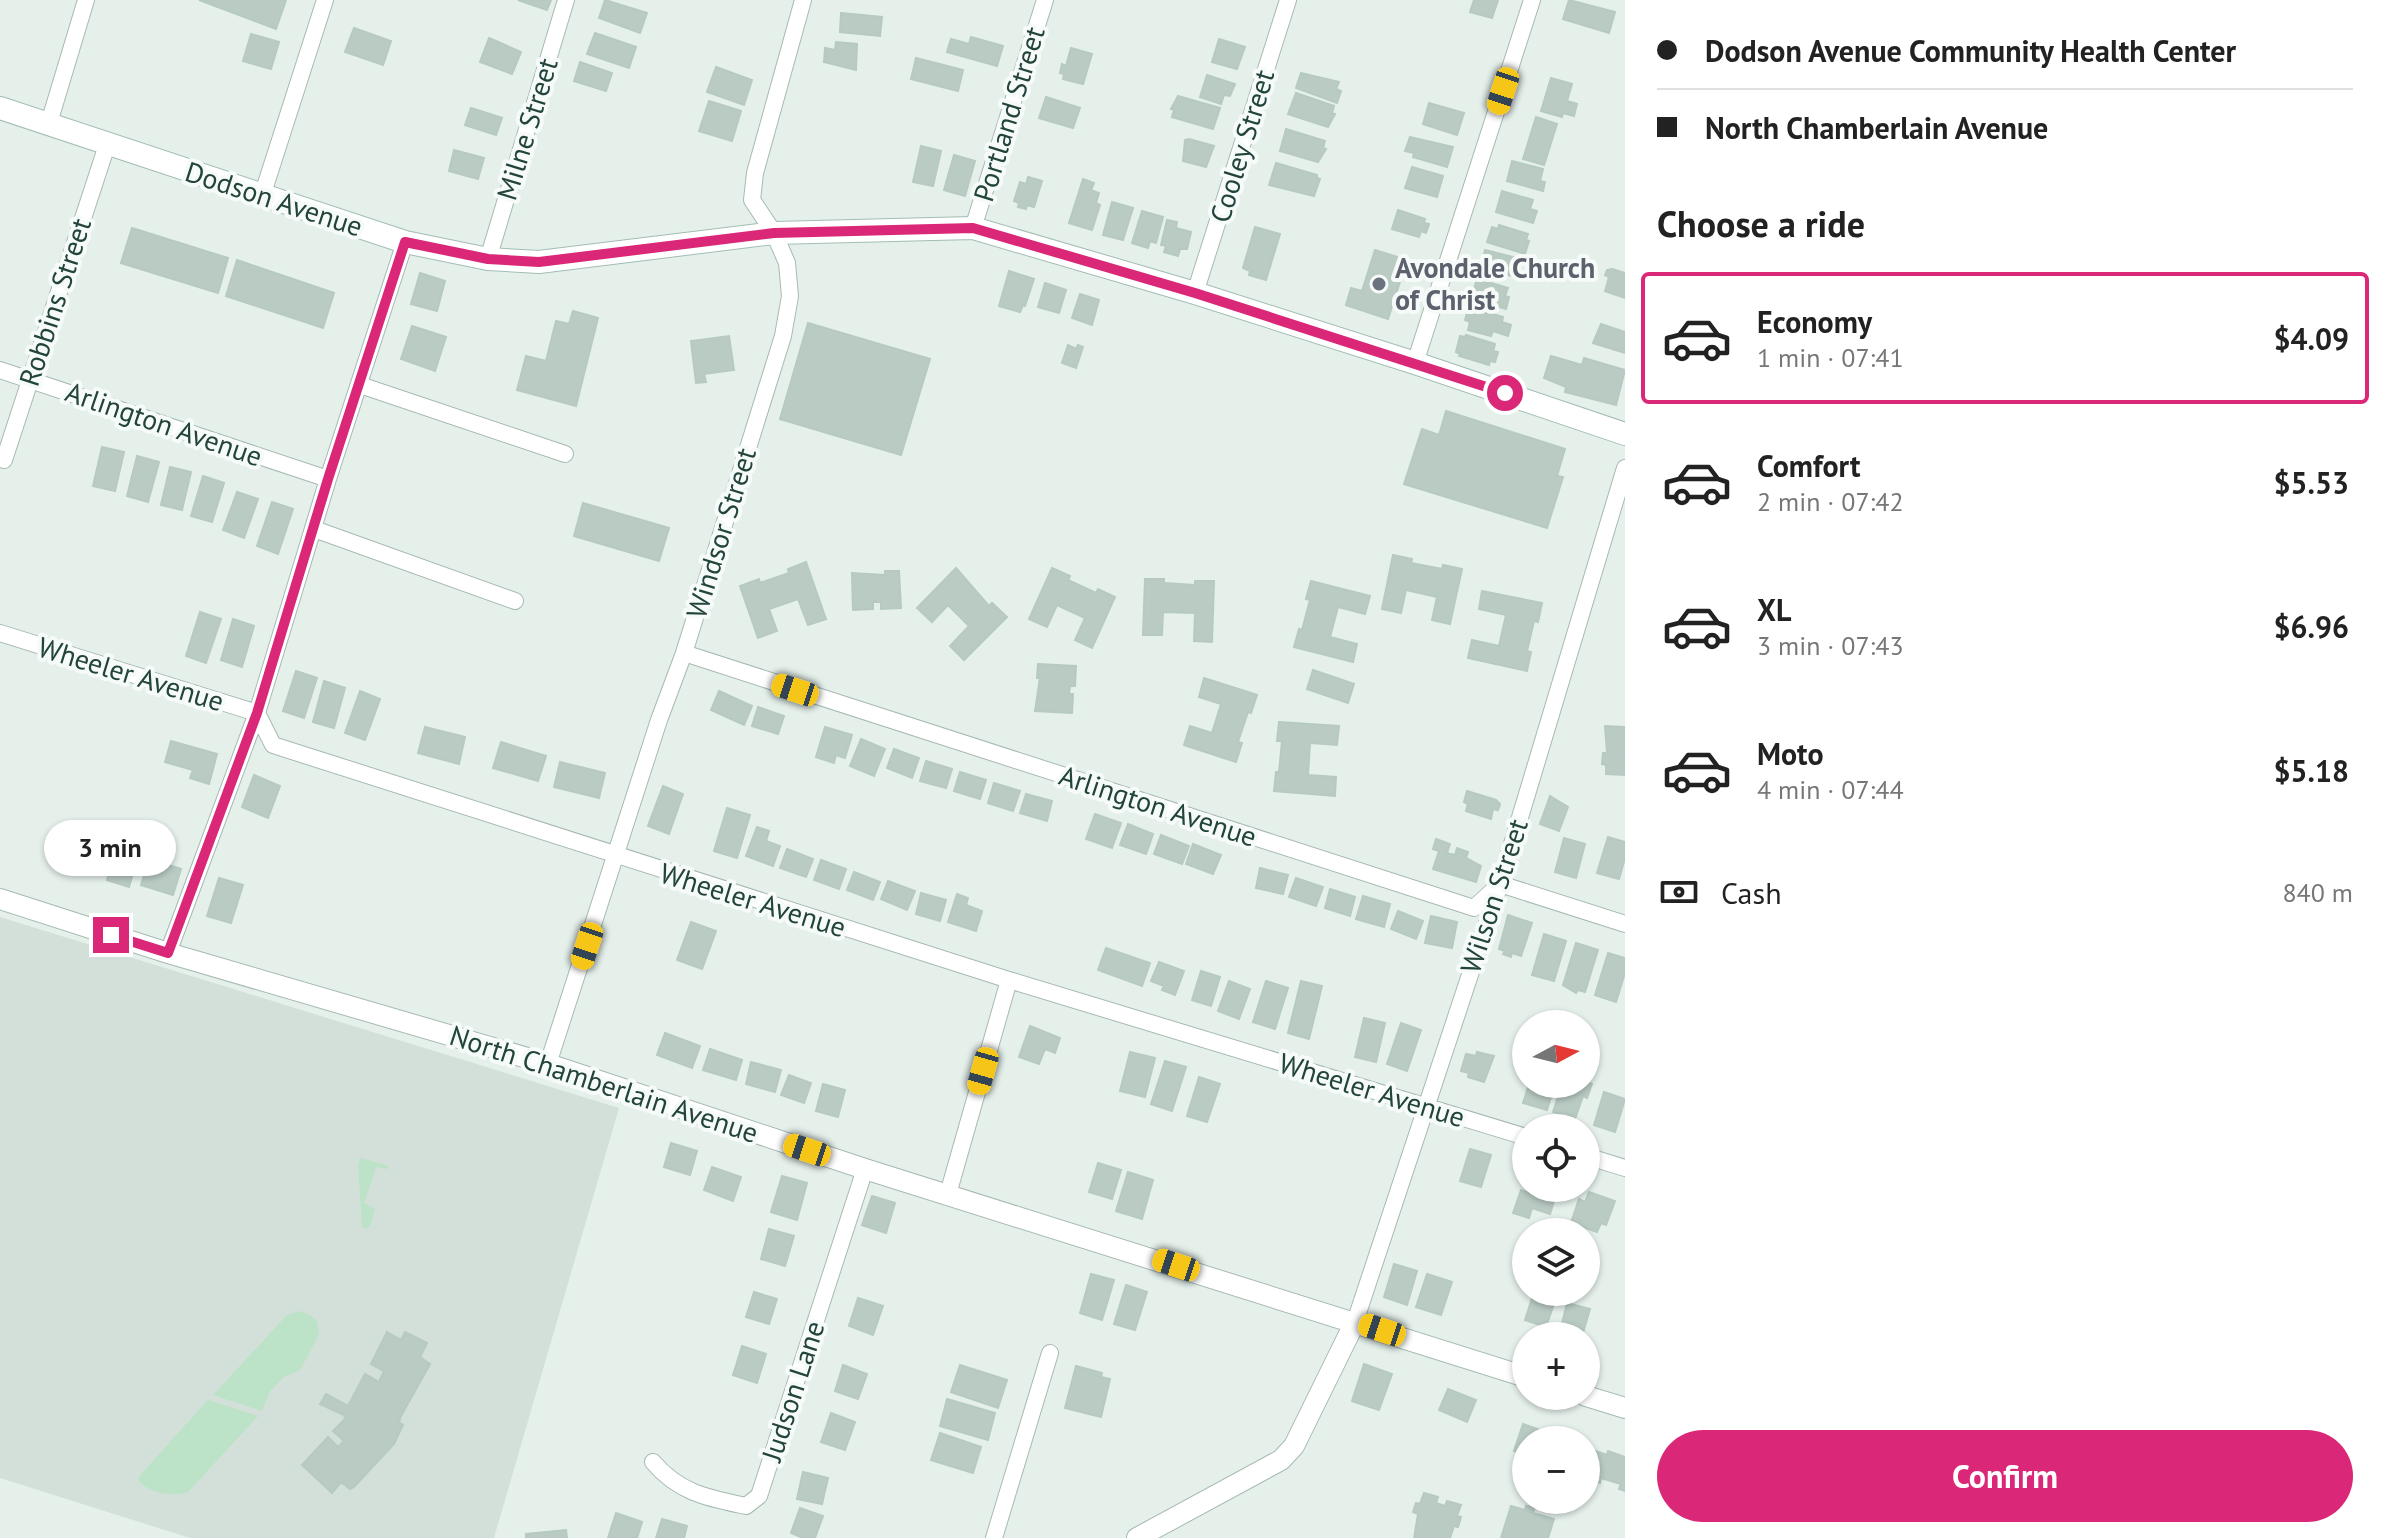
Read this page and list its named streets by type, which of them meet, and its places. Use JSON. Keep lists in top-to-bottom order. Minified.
{"streets":{"main road":["Dodson Avenue"],"street":["Portland Street","Milne Street","Cooley Street","Robbins Street","Arlington Avenue","Windsor Street","Wheeler Avenue","Wilson Street","North Chamberlain Avenue","Judson Lane"]},"crossings":[["Portland Street","Dodson Avenue"],["Milne Street","Dodson Avenue"],["Cooley Street","Dodson Avenue"],["Dodson Avenue","Robbins Street"],["Dodson Avenue","Windsor Street"],["Robbins Street","Arlington Avenue"],["Arlington Avenue","Windsor Street"],["Arlington Avenue","Wilson Street"],["Windsor Street","Wheeler Avenue"],["Windsor Street","North Chamberlain Avenue"],["Wheeler Avenue","Wilson Street"],["Wilson Street","North Chamberlain Avenue"],["North Chamberlain Avenue","Judson Lane"]],"places":["Avondale Church of Christ"],"north":"right","page":{"banner":["Dodson Avenue Community Health Center","North Chamberlain Avenue"],"heading":"Choose a ride","list":[{"name":"Economy","note":"1 min · 07:41","value":"$4.09"},{"name":"Comfort","note":"2 min · 07:42","value":"$5.53"},{"name":"XL","note":"3 min · 07:43","value":"$6.96"},{"name":"Moto","note":"4 min · 07:44","value":"$5.18"}],"bubble":"3 min","pay":["Cash","840 m"],"map_buttons":["+","−"],"buttons":"Confirm"}}
